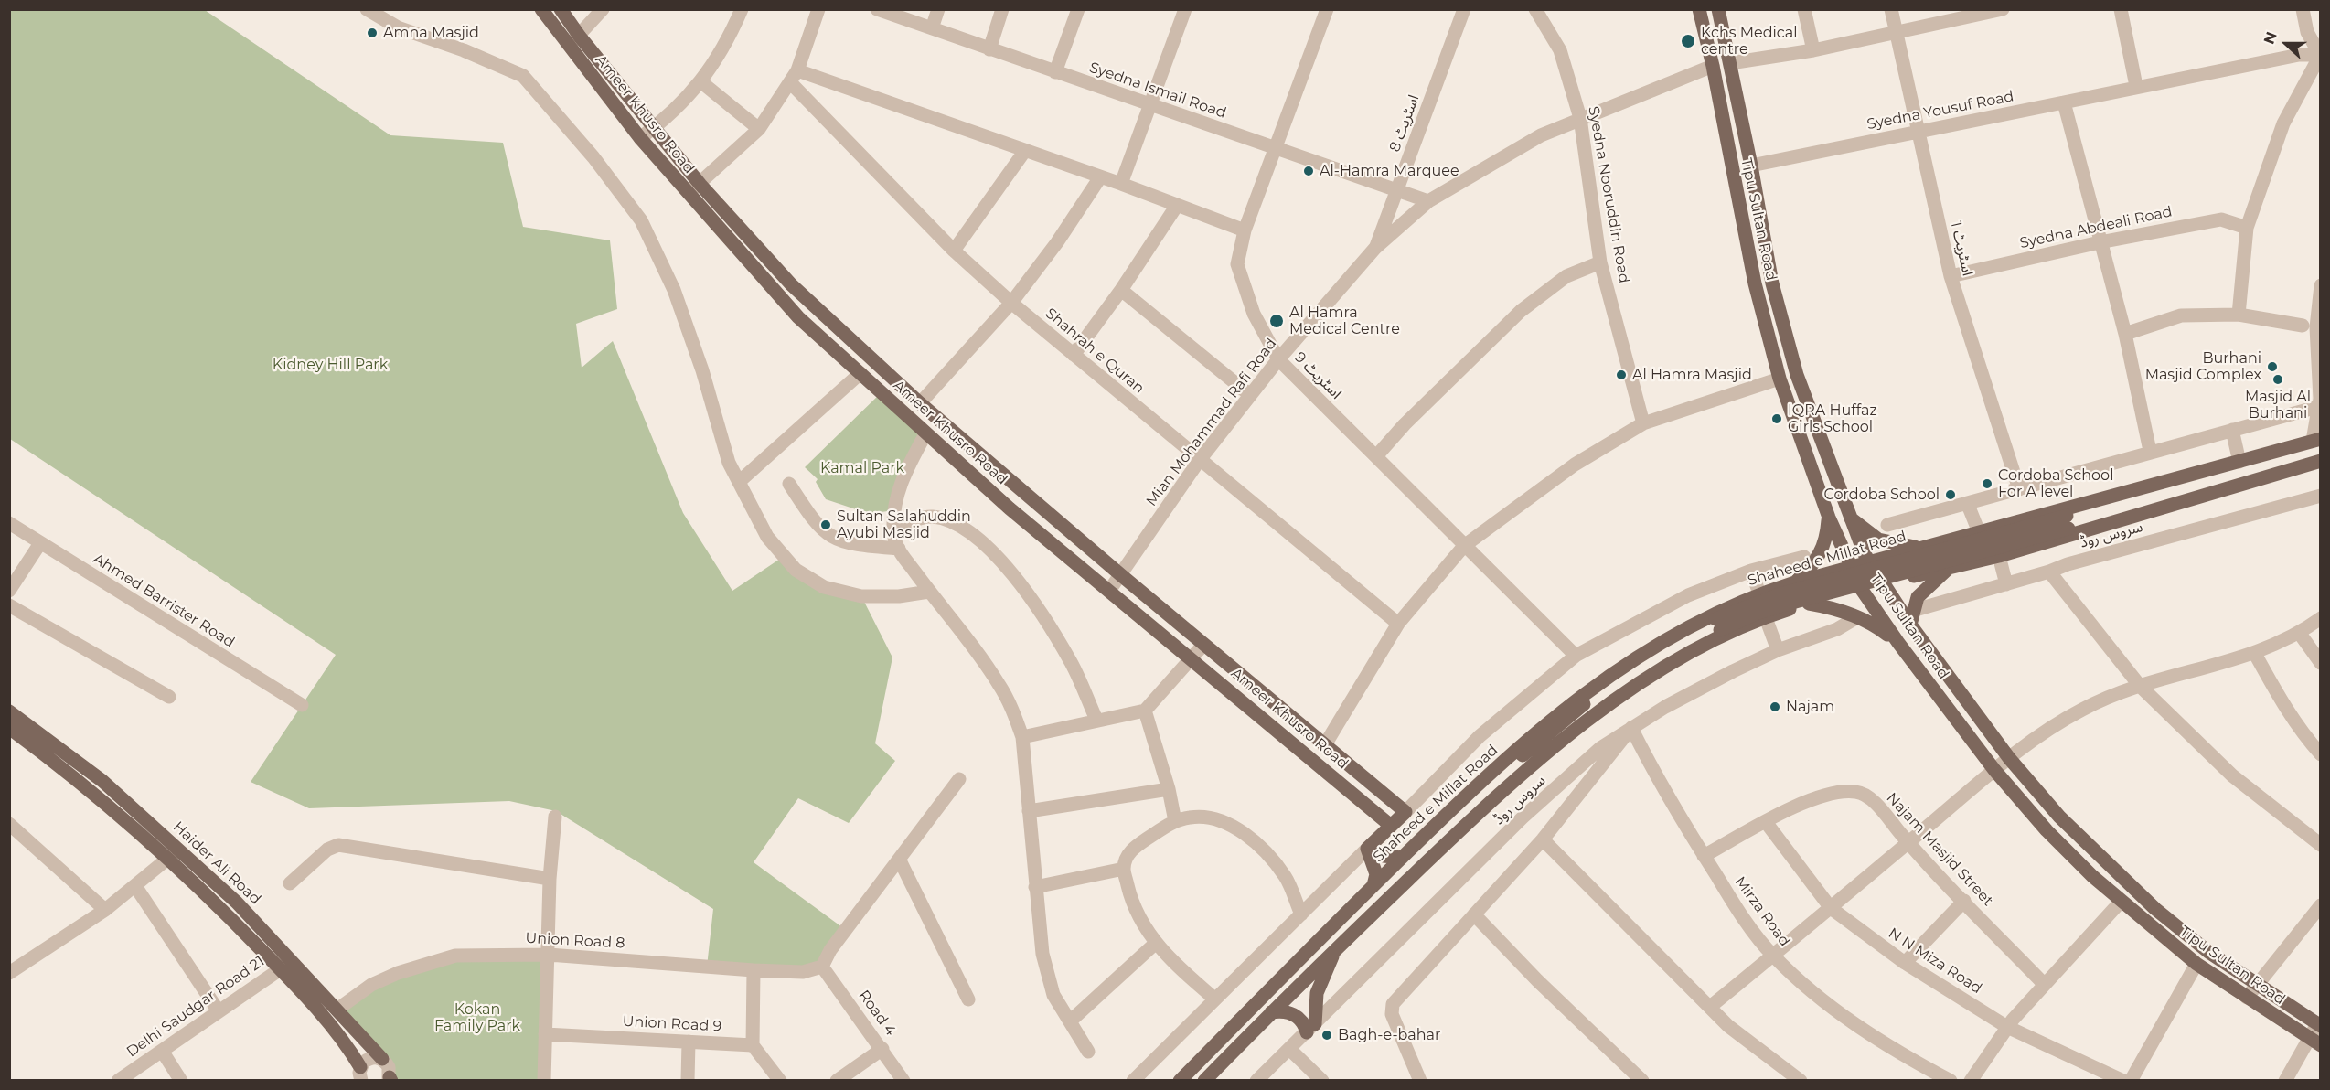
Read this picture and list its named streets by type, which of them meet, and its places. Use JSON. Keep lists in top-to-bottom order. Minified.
{"streets":{"main road":["Ameer Khusro Road","Tipu Sultan Road","Shaheed e Millat Road","Haider Ali Road"],"street":["Syedna Ismail Road","Syedna Yousuf Road","اسٹریٹ 8","Syedna Nooruddin Road","Syedna Abdeali Road","اسٹریٹ 1","Shahrah e Quran","اسٹریٹ 9","Mian Mohammad Rafi Road","سروس روڈ","Ahmed Barrister Road","Najam Masjid Street","Mirza Road","Union Road 8","N N Miza Road","Delhi Saudgar Road 21","Road 4","Union Road 9"]},"crossings":[["Syedna Ismail Road","اسٹریٹ 8"],["Syedna Ismail Road","اسٹریٹ 9"],["Syedna Ismail Road","Mian Mohammad Rafi Road"],["Syedna Yousuf Road","Tipu Sultan Road"],["Syedna Yousuf Road","اسٹریٹ 1"],["Ameer Khusro Road","Mian Mohammad Rafi Road"],["اسٹریٹ 8","Mian Mohammad Rafi Road"],["Syedna Nooruddin Road","Mian Mohammad Rafi Road"],["Tipu Sultan Road","Mian Mohammad Rafi Road"],["Tipu Sultan Road","Shaheed e Millat Road"],["Syedna Abdeali Road","اسٹریٹ 1"],["Shahrah e Quran","Mian Mohammad Rafi Road"],["اسٹریٹ 9","Mian Mohammad Rafi Road"],["سروس روڈ","Mirza Road"],["Najam Masjid Street","Mirza Road"],["Najam Masjid Street","N N Miza Road"],["Haider Ali Road","Union Road 8"],["Haider Ali Road","Delhi Saudgar Road 21"],["Union Road 8","Road 4"]],"parks":["Kidney Hill Park","Kamal Park","Kokan Family Park"],"places":["Amna Masjid","Kchs Medical centre","Al-Hamra Marquee","Al Hamra Medical Centre","Burhani Masjid Complex","Al Hamra Masjid","Masjid Al Burhani","IQRA Huffaz Girls School","Cordoba School For A level","Cordoba School","Sultan Salahuddin Ayubi Masjid","Najam","Bagh-e-bahar"],"north":"left"}
